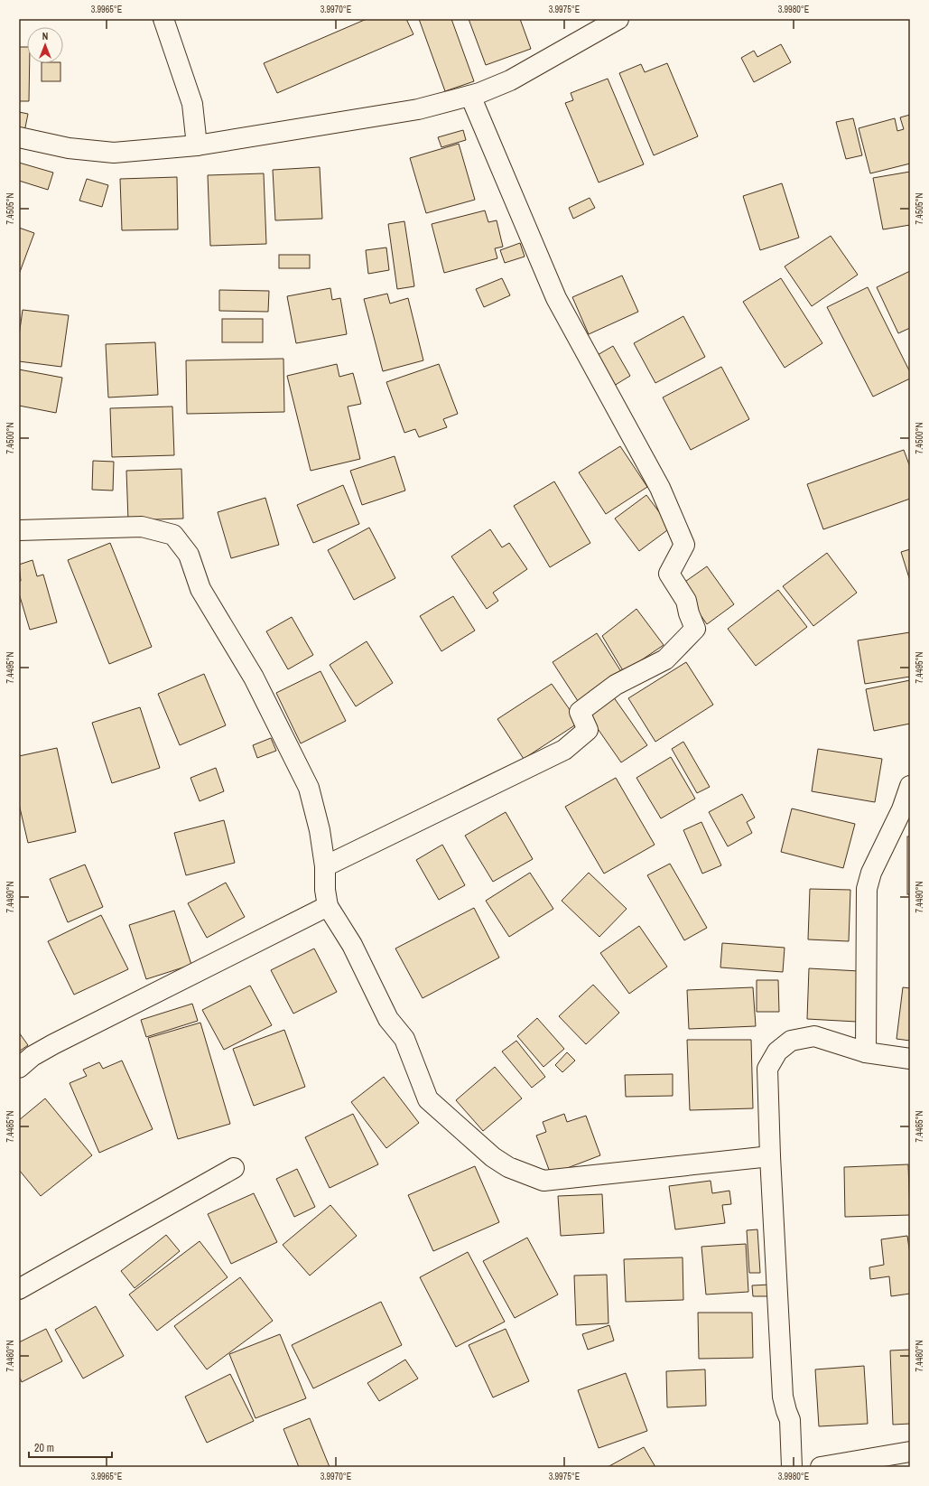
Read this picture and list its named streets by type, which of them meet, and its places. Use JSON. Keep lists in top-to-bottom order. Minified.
{"scale_bar":"20 m","north":"top","coordinates":["3.9965°E","3.9970°E","3.9975°E","3.9980°E","7.4505°N","7.4500°N","7.4495°N","7.4490°N","7.4485°N","7.4480°N"]}
